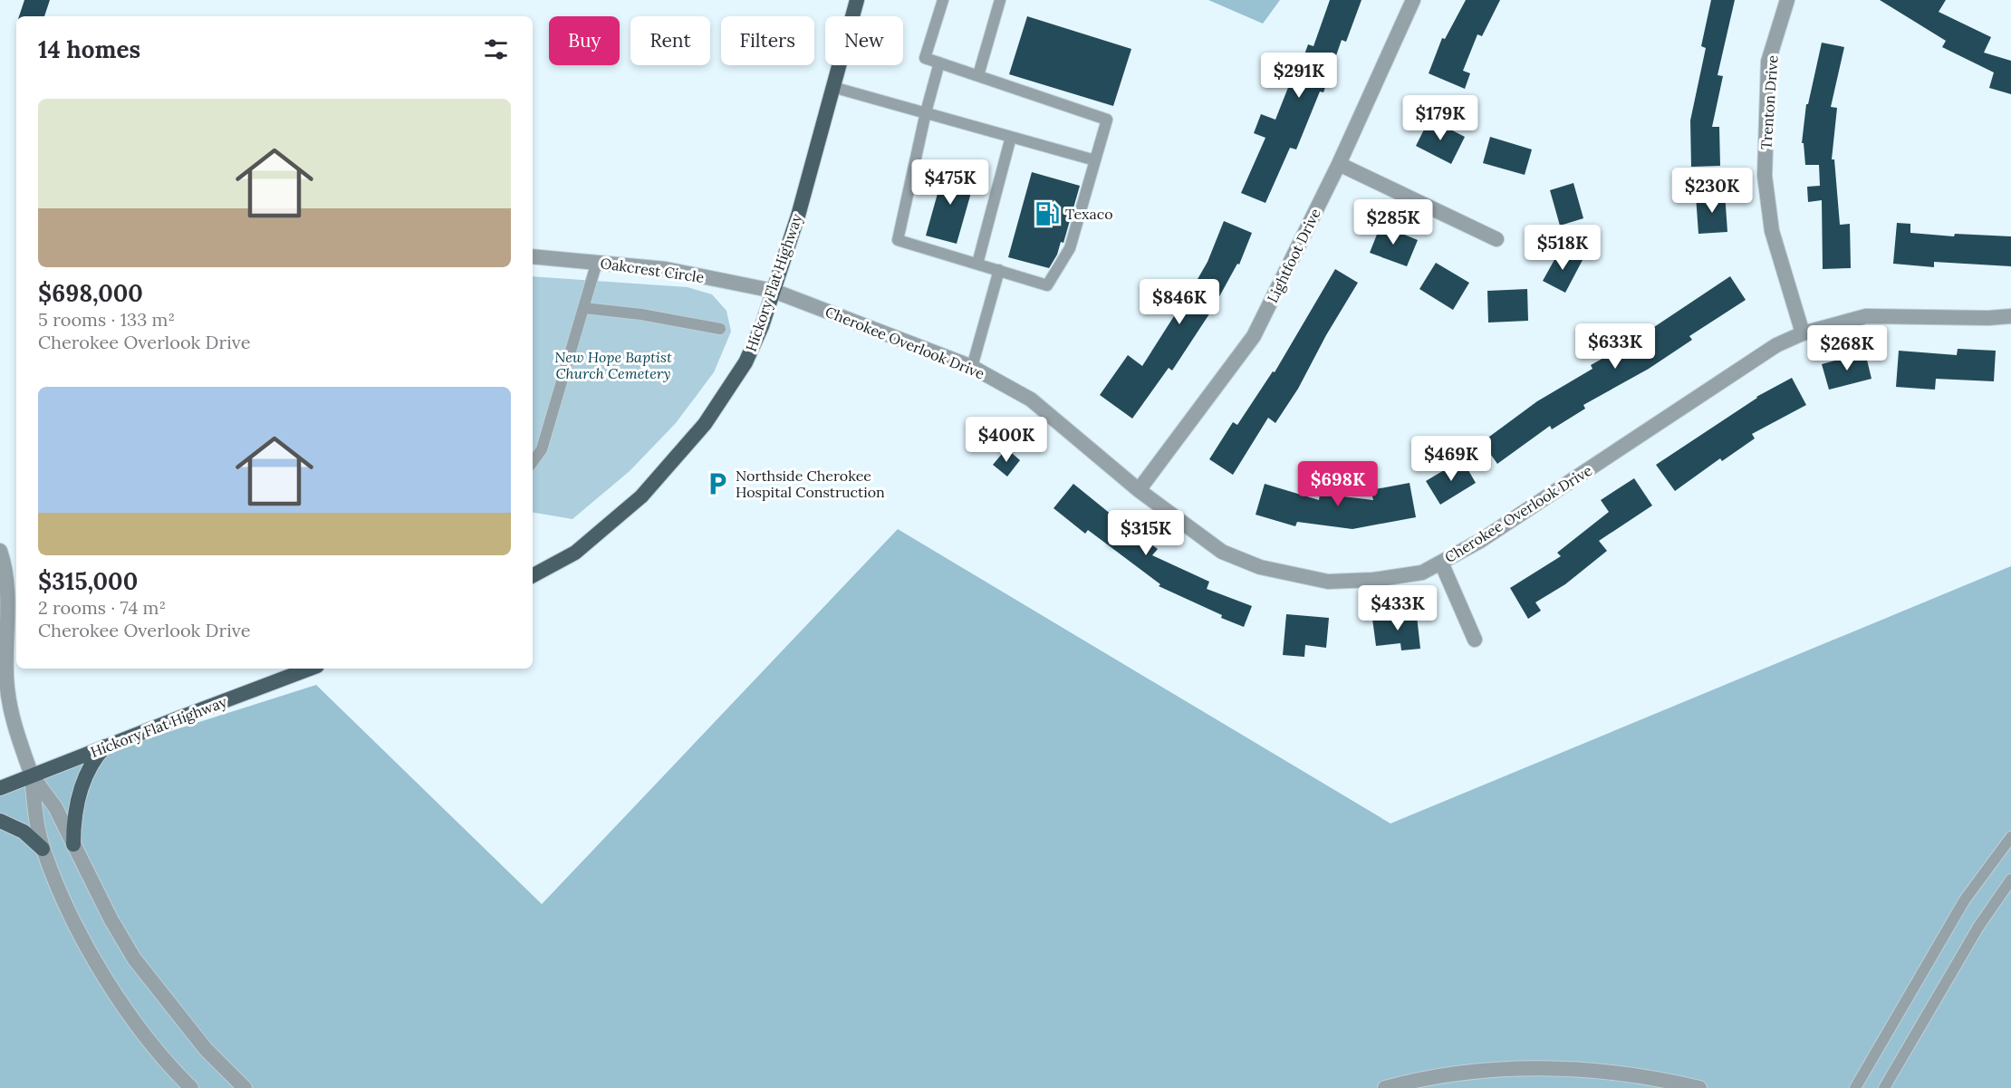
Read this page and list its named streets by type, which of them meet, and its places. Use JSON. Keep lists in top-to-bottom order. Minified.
{"streets":{"main road":["Hickory Flat Highway"],"street":["Trenton Drive","Lightfoot Drive","Oakcrest Circle","Cherokee Overlook Drive"]},"crossings":[["Trenton Drive","Cherokee Overlook Drive"],["Lightfoot Drive","Cherokee Overlook Drive"],["Oakcrest Circle","Hickory Flat Highway"],["Oakcrest Circle","Cherokee Overlook Drive"],["Hickory Flat Highway","Cherokee Overlook Drive"]],"parks":["New Hope Baptist Church Cemetery"],"places":{"fuel station":["Texaco"],"parking":["Northside Cherokee Hospital Construction"]},"page":{"chip":["Buy","Rent","Filters","New"],"heading":"14 homes","price":["$291K","$179K","$475K","$230K","$285K","$518K","$846K","$633K","$268K","$400K","$469K","$698K","$315K","$433K"],"list":[{"name":"$698,000","note":"5 rooms · 133 m² · Cherokee Overlook Drive"},{"name":"$315,000","note":"2 rooms · 74 m² · Cherokee Overlook Drive"}]}}
